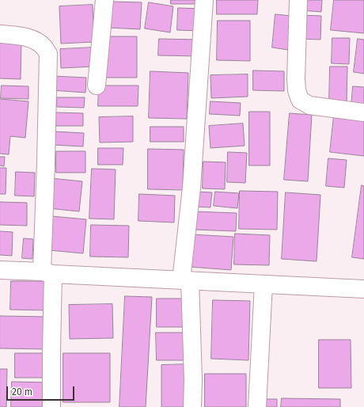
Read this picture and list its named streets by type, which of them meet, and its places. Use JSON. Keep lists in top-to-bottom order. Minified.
{"scale_bar":"20 m"}
